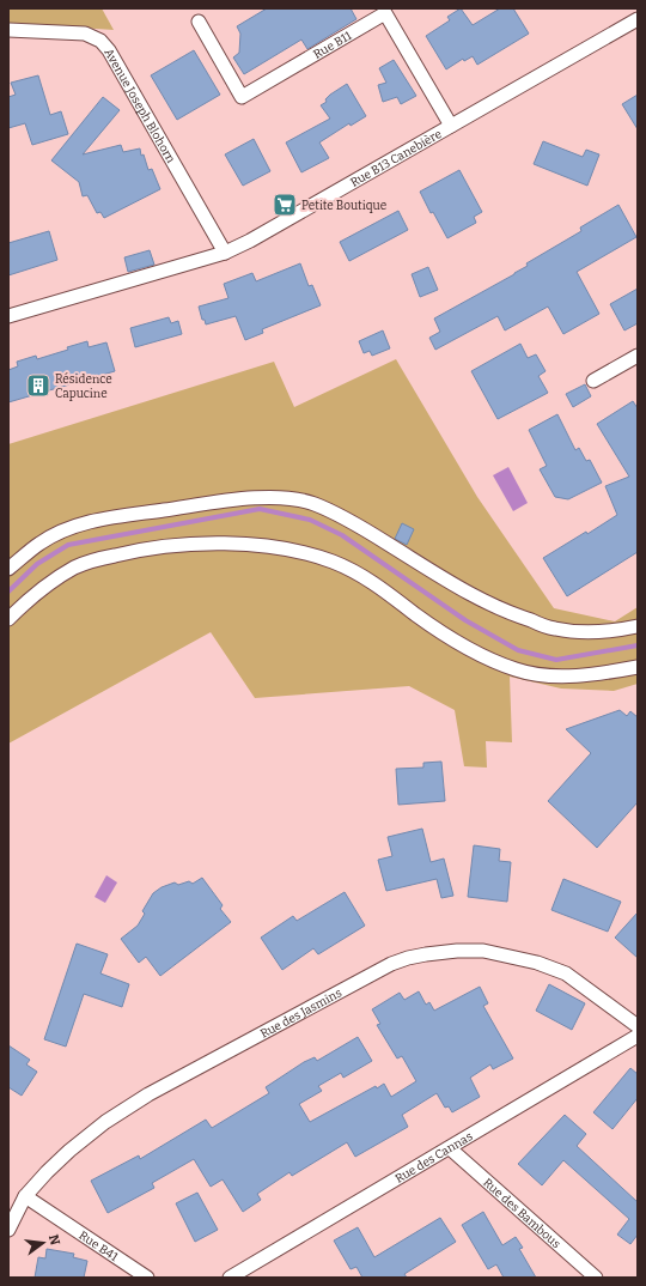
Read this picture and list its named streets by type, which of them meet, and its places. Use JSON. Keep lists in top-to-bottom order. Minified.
{"streets":{"street":["Rue B11","Avenue Joseph Blohorn","Rue B13 Canebière","Rue des Jasmins","Rue des Cannas","Rue des Bambous","Rue B41"]},"crossings":[["Rue B11","Rue B13 Canebière"],["Avenue Joseph Blohorn","Rue B13 Canebière"],["Rue des Jasmins","Rue B41"],["Rue des Cannas","Rue des Bambous"]],"places":{"supermarket":["Petite Boutique"],"building":["Résidence Capucine"]},"north":"right"}
